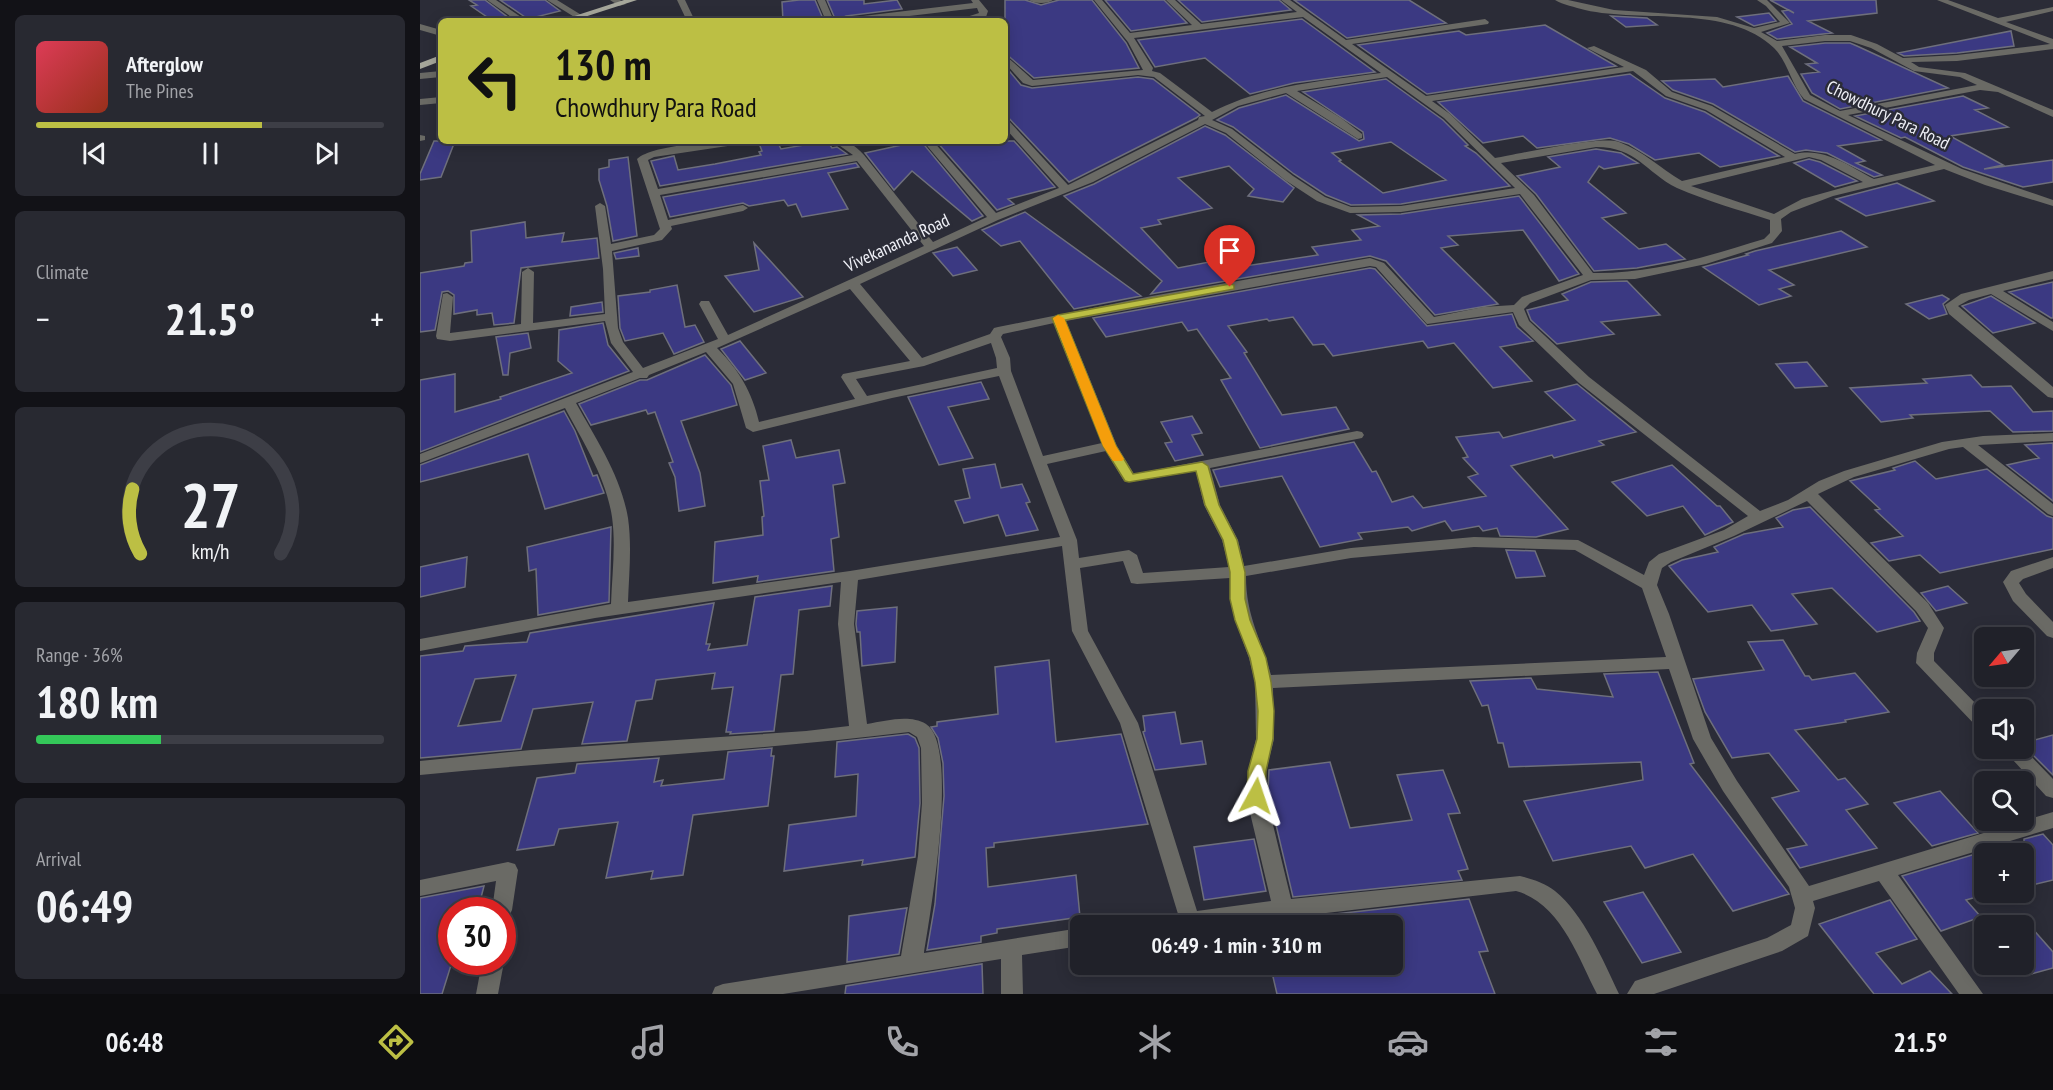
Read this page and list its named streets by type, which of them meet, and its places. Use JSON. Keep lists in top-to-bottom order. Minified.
{"streets":{"street":["Chowdhury Para Road","Vivekananda Road"]},"north":"bottom left","page":{"turn":["130 m","Chowdhury Para Road"],"song":["Afterglow","The Pines"],"tile":["Climate",["Range · 36%","180 km"],["Arrival","06:49"]],"heat":["−","21.5°","+"],"map_buttons":["+","−"],"limit":"30","trip":"06:49 · 1 min · 310 m","tabs":["06:48","21.5°"],"gauge":["27","km/h"]}}
